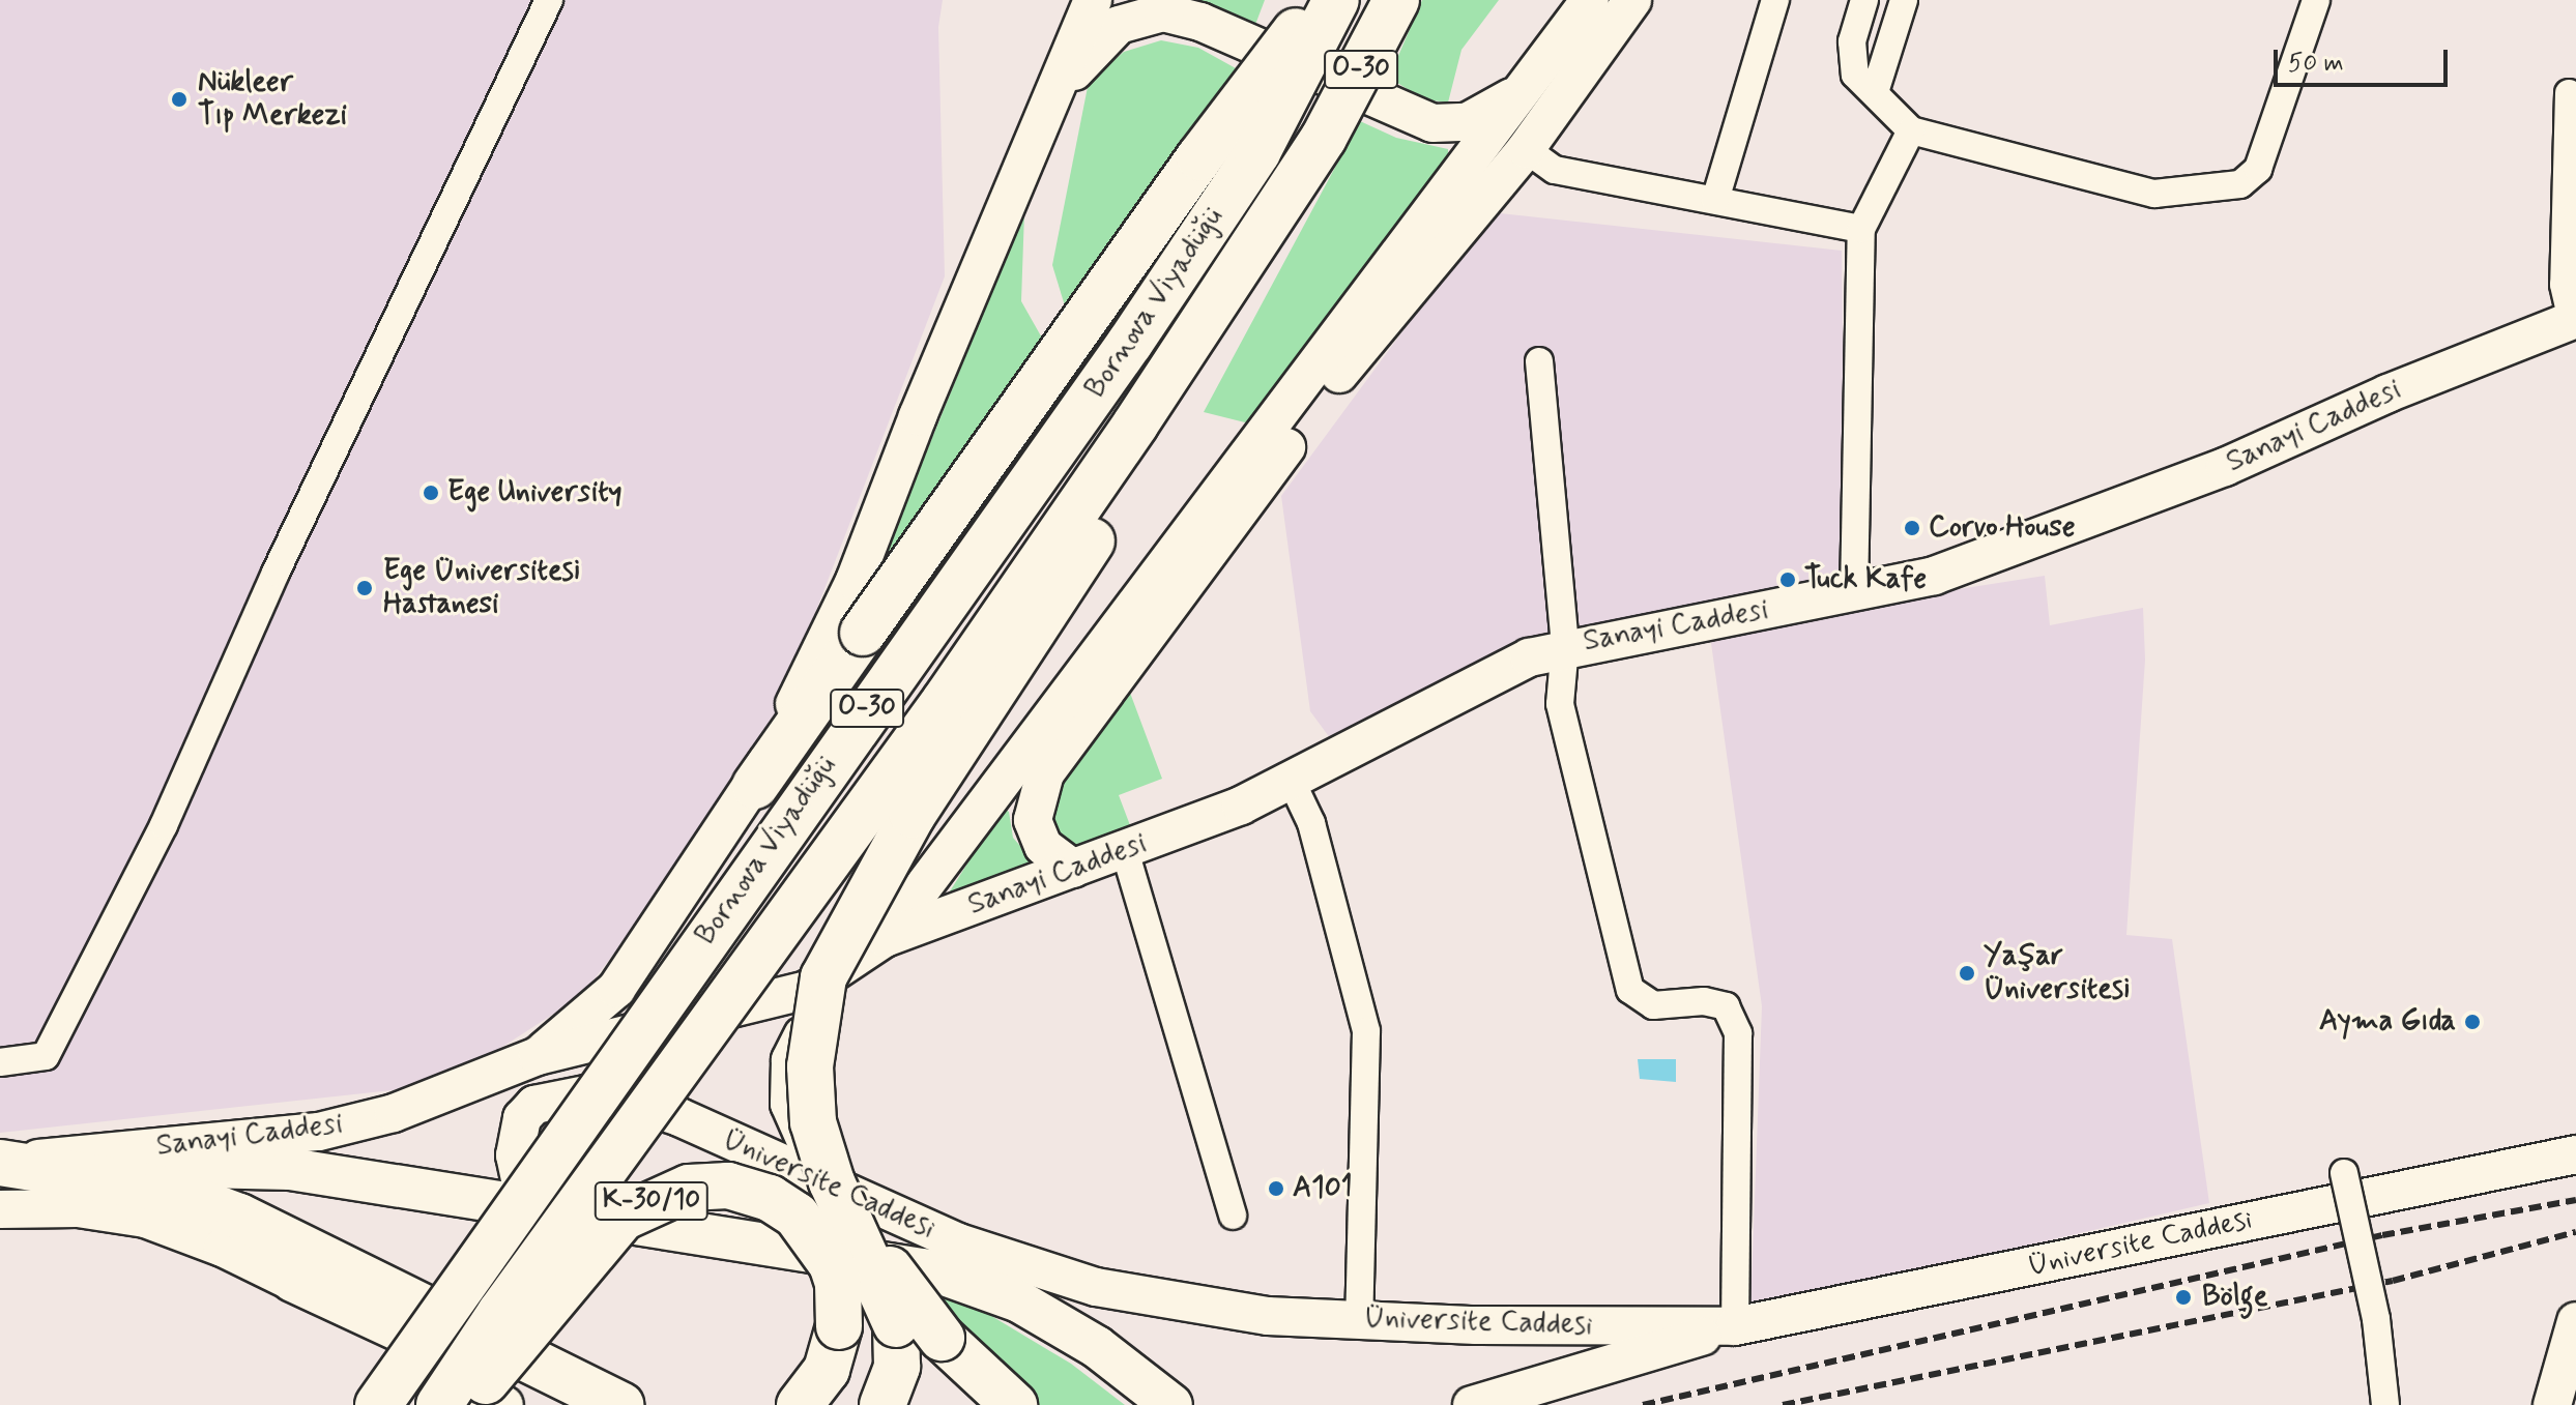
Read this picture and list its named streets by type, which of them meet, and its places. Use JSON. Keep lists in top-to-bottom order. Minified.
{"streets":{"highway":["O-30","Bornova Viyadüğü","K-30/10"],"main road":["Sanayi Caddesi","Üniversite Caddesi"]},"crossings":[["O-30","Bornova Viyadüğü"],["O-30","Üniversite Caddesi"]],"places":["Nükleer Tıp Merkezi","Ege University","Corvo House","Tuck Kafe","Ege Üniversitesi Hastanesi","Yaşar Üniversitesi","Ayma Gıda","A101","Bölge"],"scale_bar":"50 m"}
